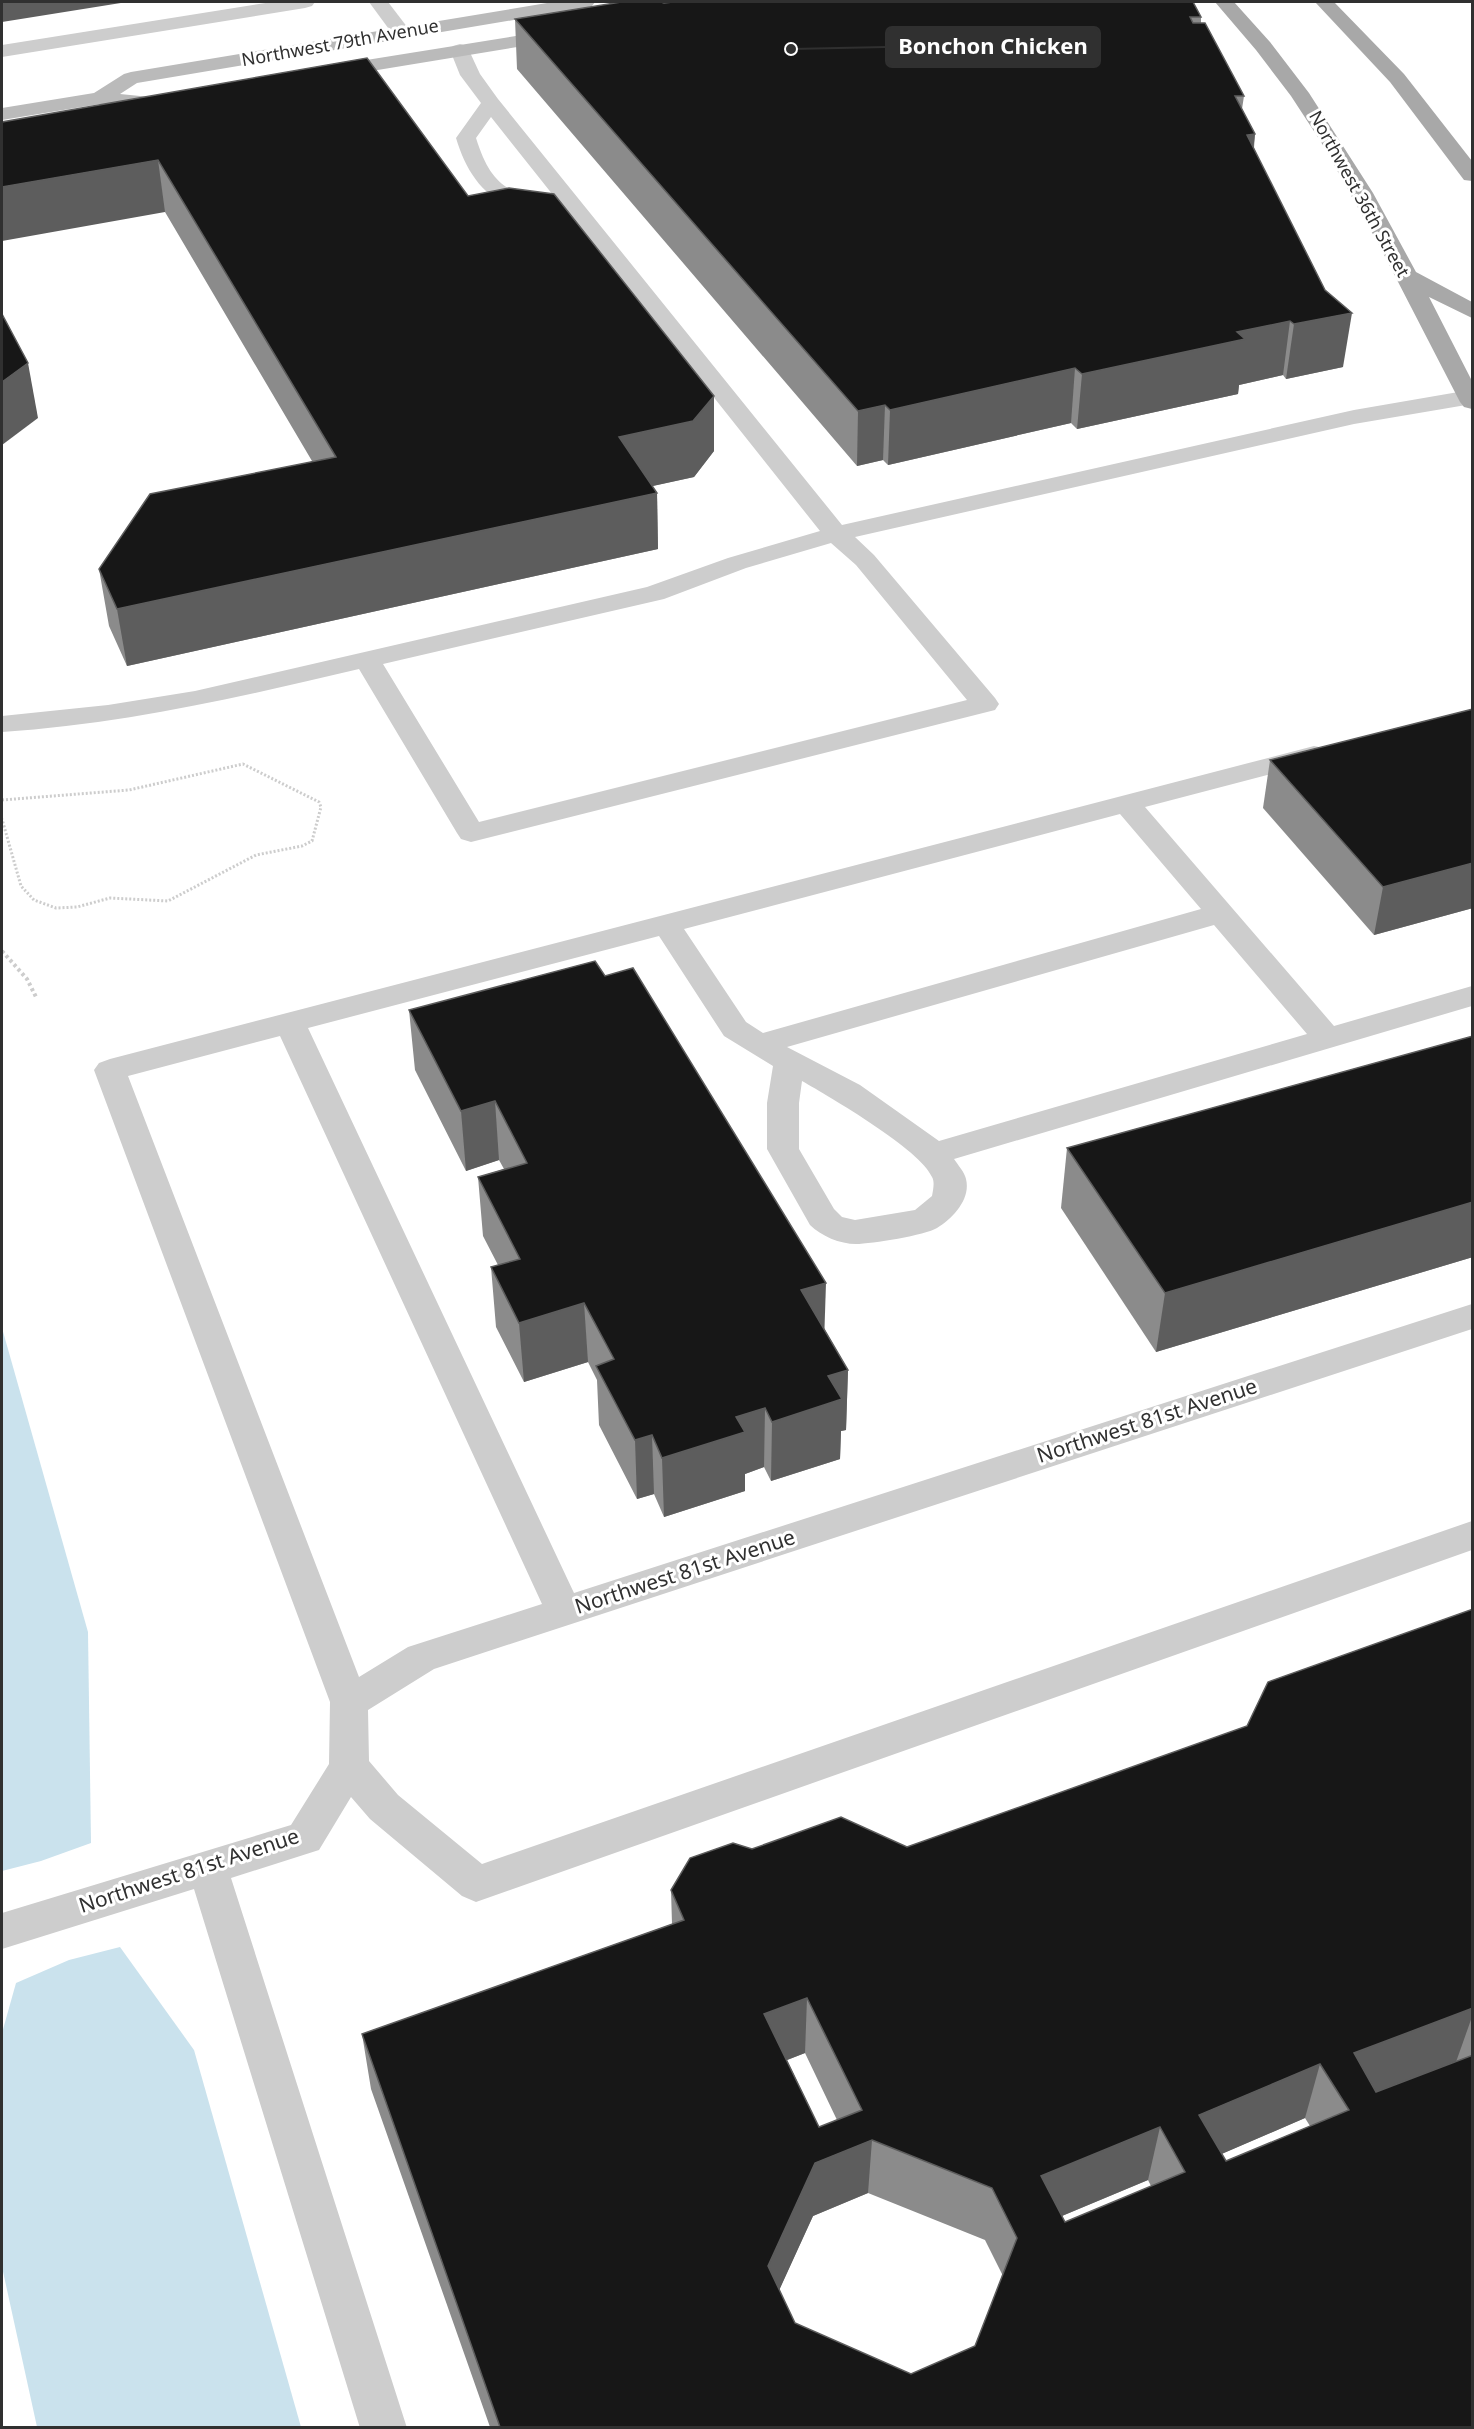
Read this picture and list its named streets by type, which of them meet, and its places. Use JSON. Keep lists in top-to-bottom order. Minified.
{"streets":{"main road":["Northwest 79th Avenue","Northwest 36th Street"],"street":["Northwest 81st Avenue"]},"places":["Bonchon Chicken"]}
